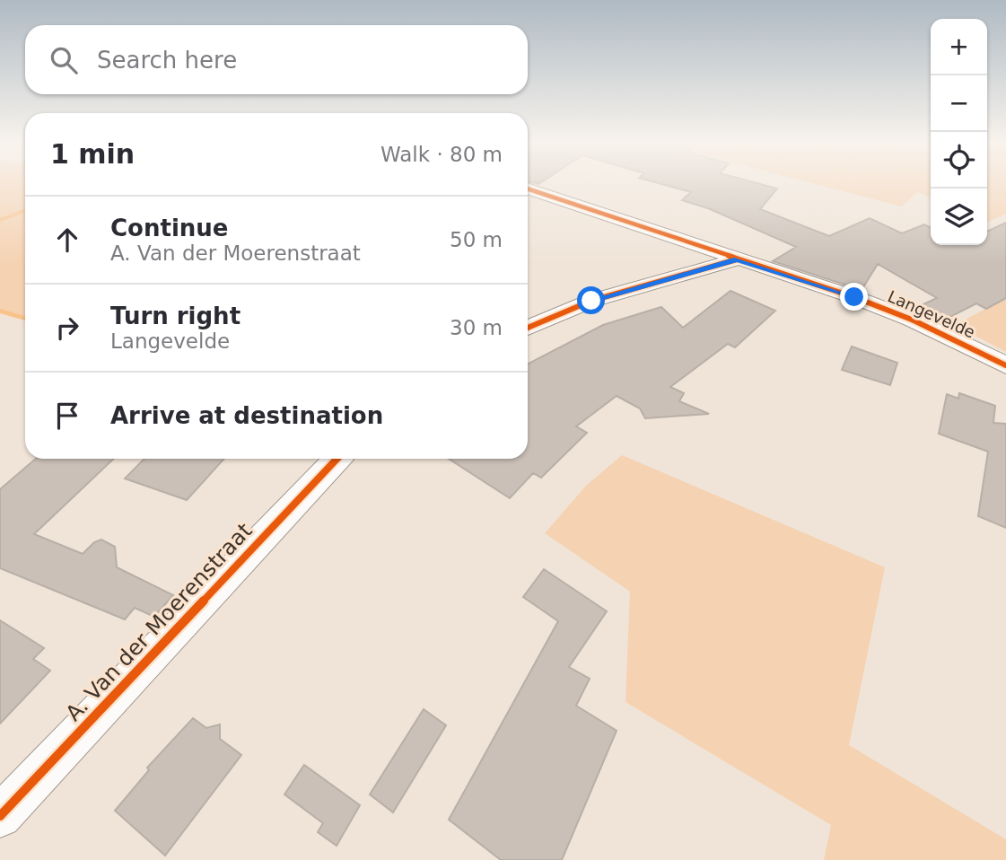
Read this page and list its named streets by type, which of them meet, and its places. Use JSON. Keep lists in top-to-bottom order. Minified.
{"streets":{"street":["Langevelde","A. Van der Moerenstraat"]},"page":{"map_buttons":["+","−"],"search":"Search here","heading":["1 min","Walk · 80 m"],"list":[["Continue","A. Van der Moerenstraat","50 m"],["Turn right","Langevelde","30 m"],"Arrive at destination"]}}
